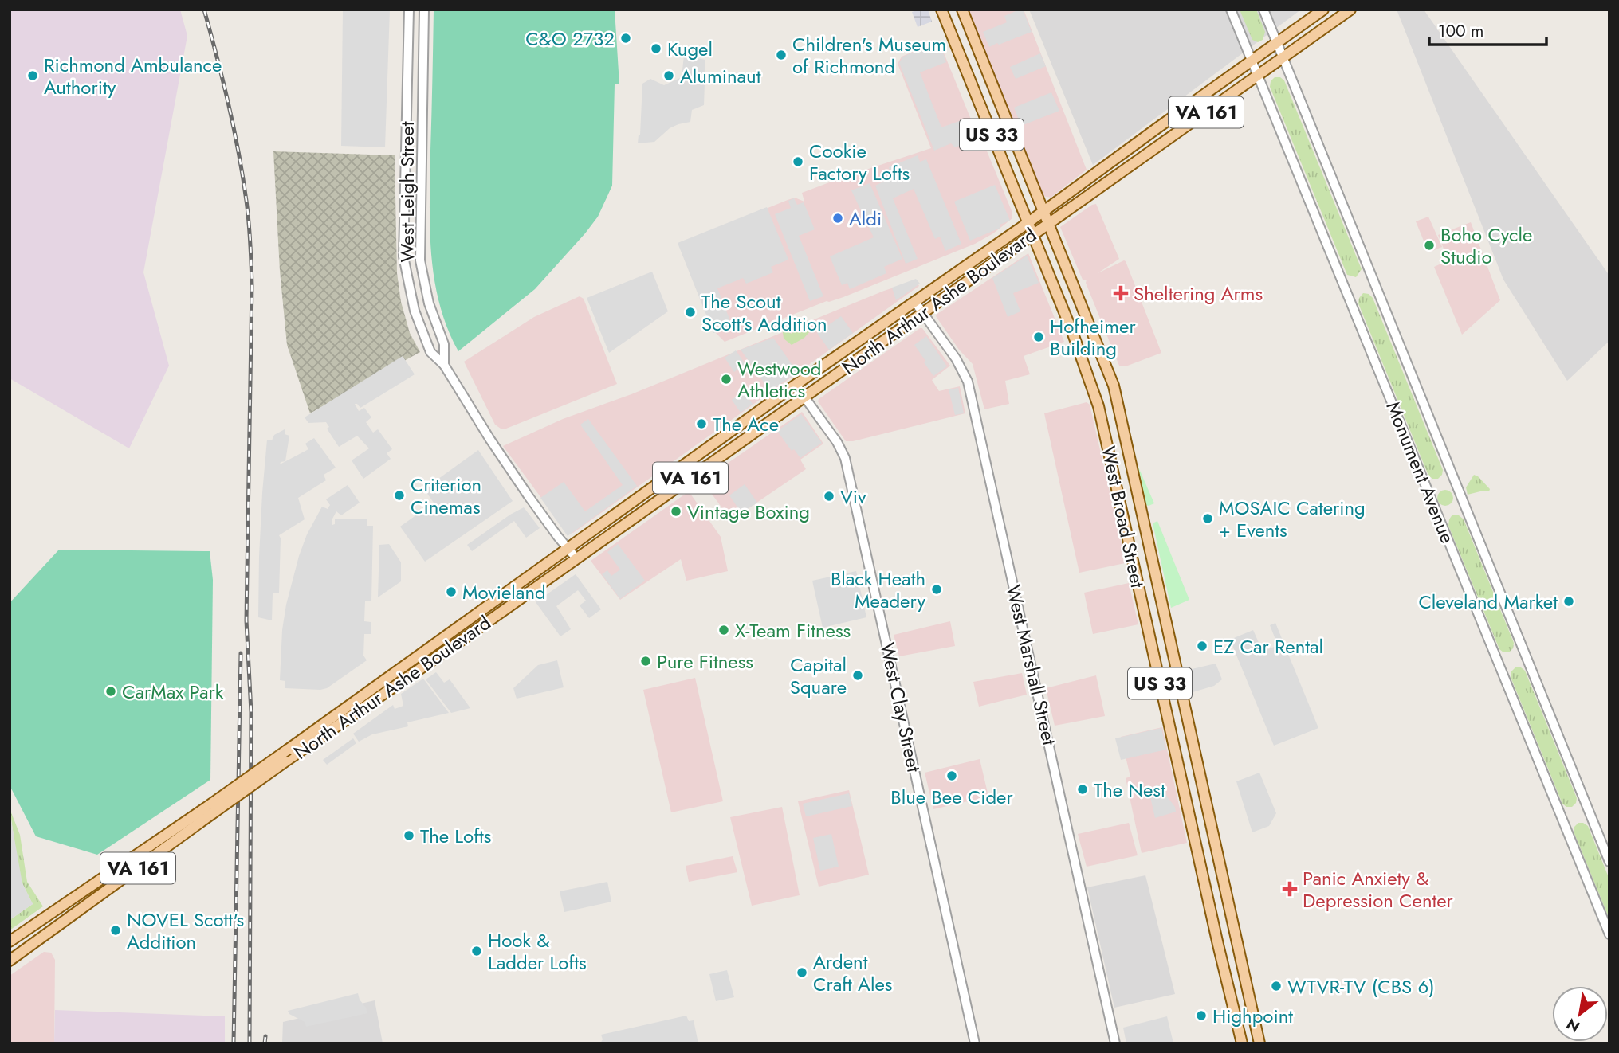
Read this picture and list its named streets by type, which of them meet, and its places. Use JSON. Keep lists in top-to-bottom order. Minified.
{"streets":{"main road":["VA 161","US 33","North Arthur Ashe Boulevard","West Broad Street"],"street":["West Leigh Street","Monument Avenue","West Marshall Street","West Clay Street"]},"crossings":[["West Leigh Street","North Arthur Ashe Boulevard"],["North Arthur Ashe Boulevard","Monument Avenue"],["North Arthur Ashe Boulevard","West Broad Street"],["North Arthur Ashe Boulevard","West Marshall Street"],["North Arthur Ashe Boulevard","West Clay Street"]],"places":{"other":["C&O 2732","Kugel","Children's Museum of Richmond","Richmond Ambulance Authority","Aluminaut","Cookie Factory Lofts","Aldi","Boho Cycle Studio","The Scout Scott's Addition","Hofheimer Building","Westwood Athletics","The Ace","Criterion Cinemas","Viv","Vintage Boxing","MOSAIC Catering + Events","Black Heath Meadery","Movieland","Cleveland Market","X-Team Fitness","EZ Car Rental","Pure Fitness","Capital Square","CarMax Park","Blue Bee Cider","The Nest","The Lofts","NOVEL Scott's Addition","Hook & Ladder Lofts","Ardent Craft Ales","WTVR-TV (CBS 6)","Highpoint"],"health":["Sheltering Arms","Panic Anxiety & Depression Center"]},"scale_bar":"100 m","north":"bottom left"}
